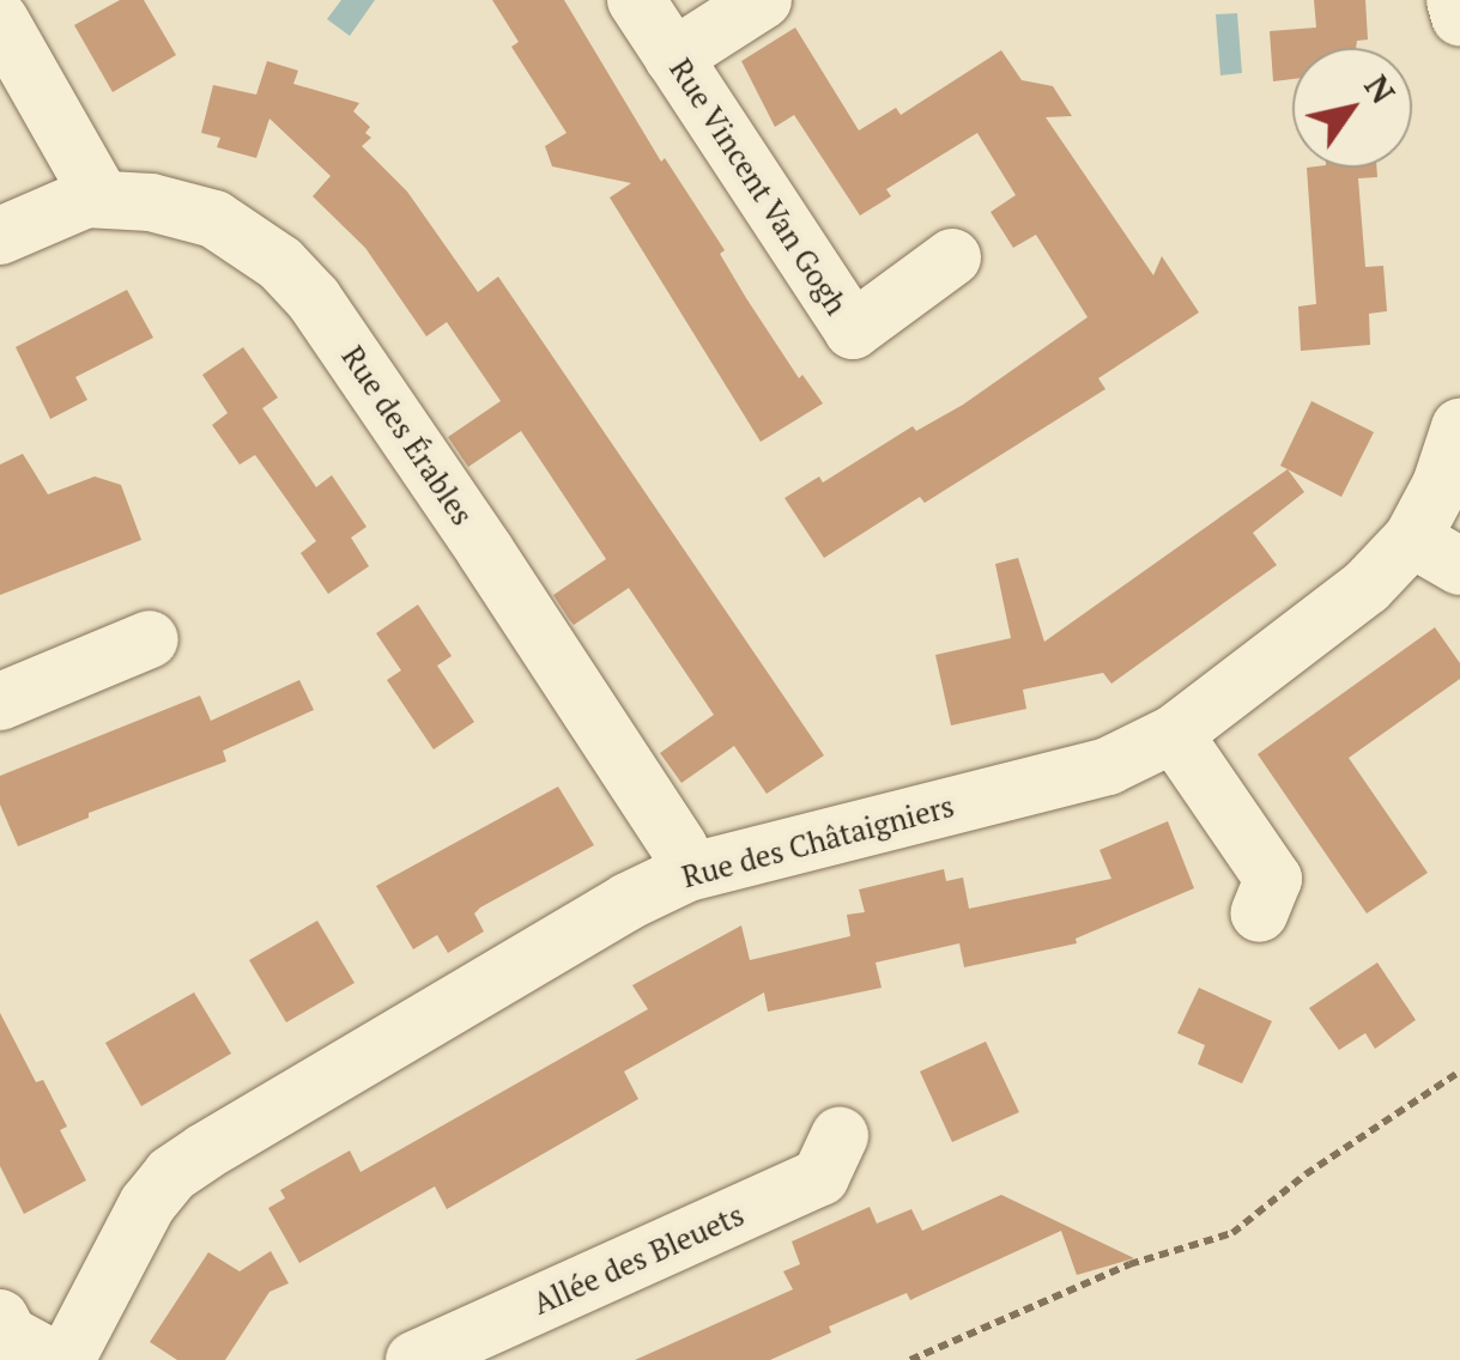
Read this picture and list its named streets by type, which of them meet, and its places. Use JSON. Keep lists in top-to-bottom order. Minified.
{"streets":{"street":["Rue Vincent Van Gogh","Rue des Érables","Rue des Châtaigniers","Allée des Bleuets"]},"crossings":[["Rue des Érables","Rue des Châtaigniers"]],"north":"top right"}
